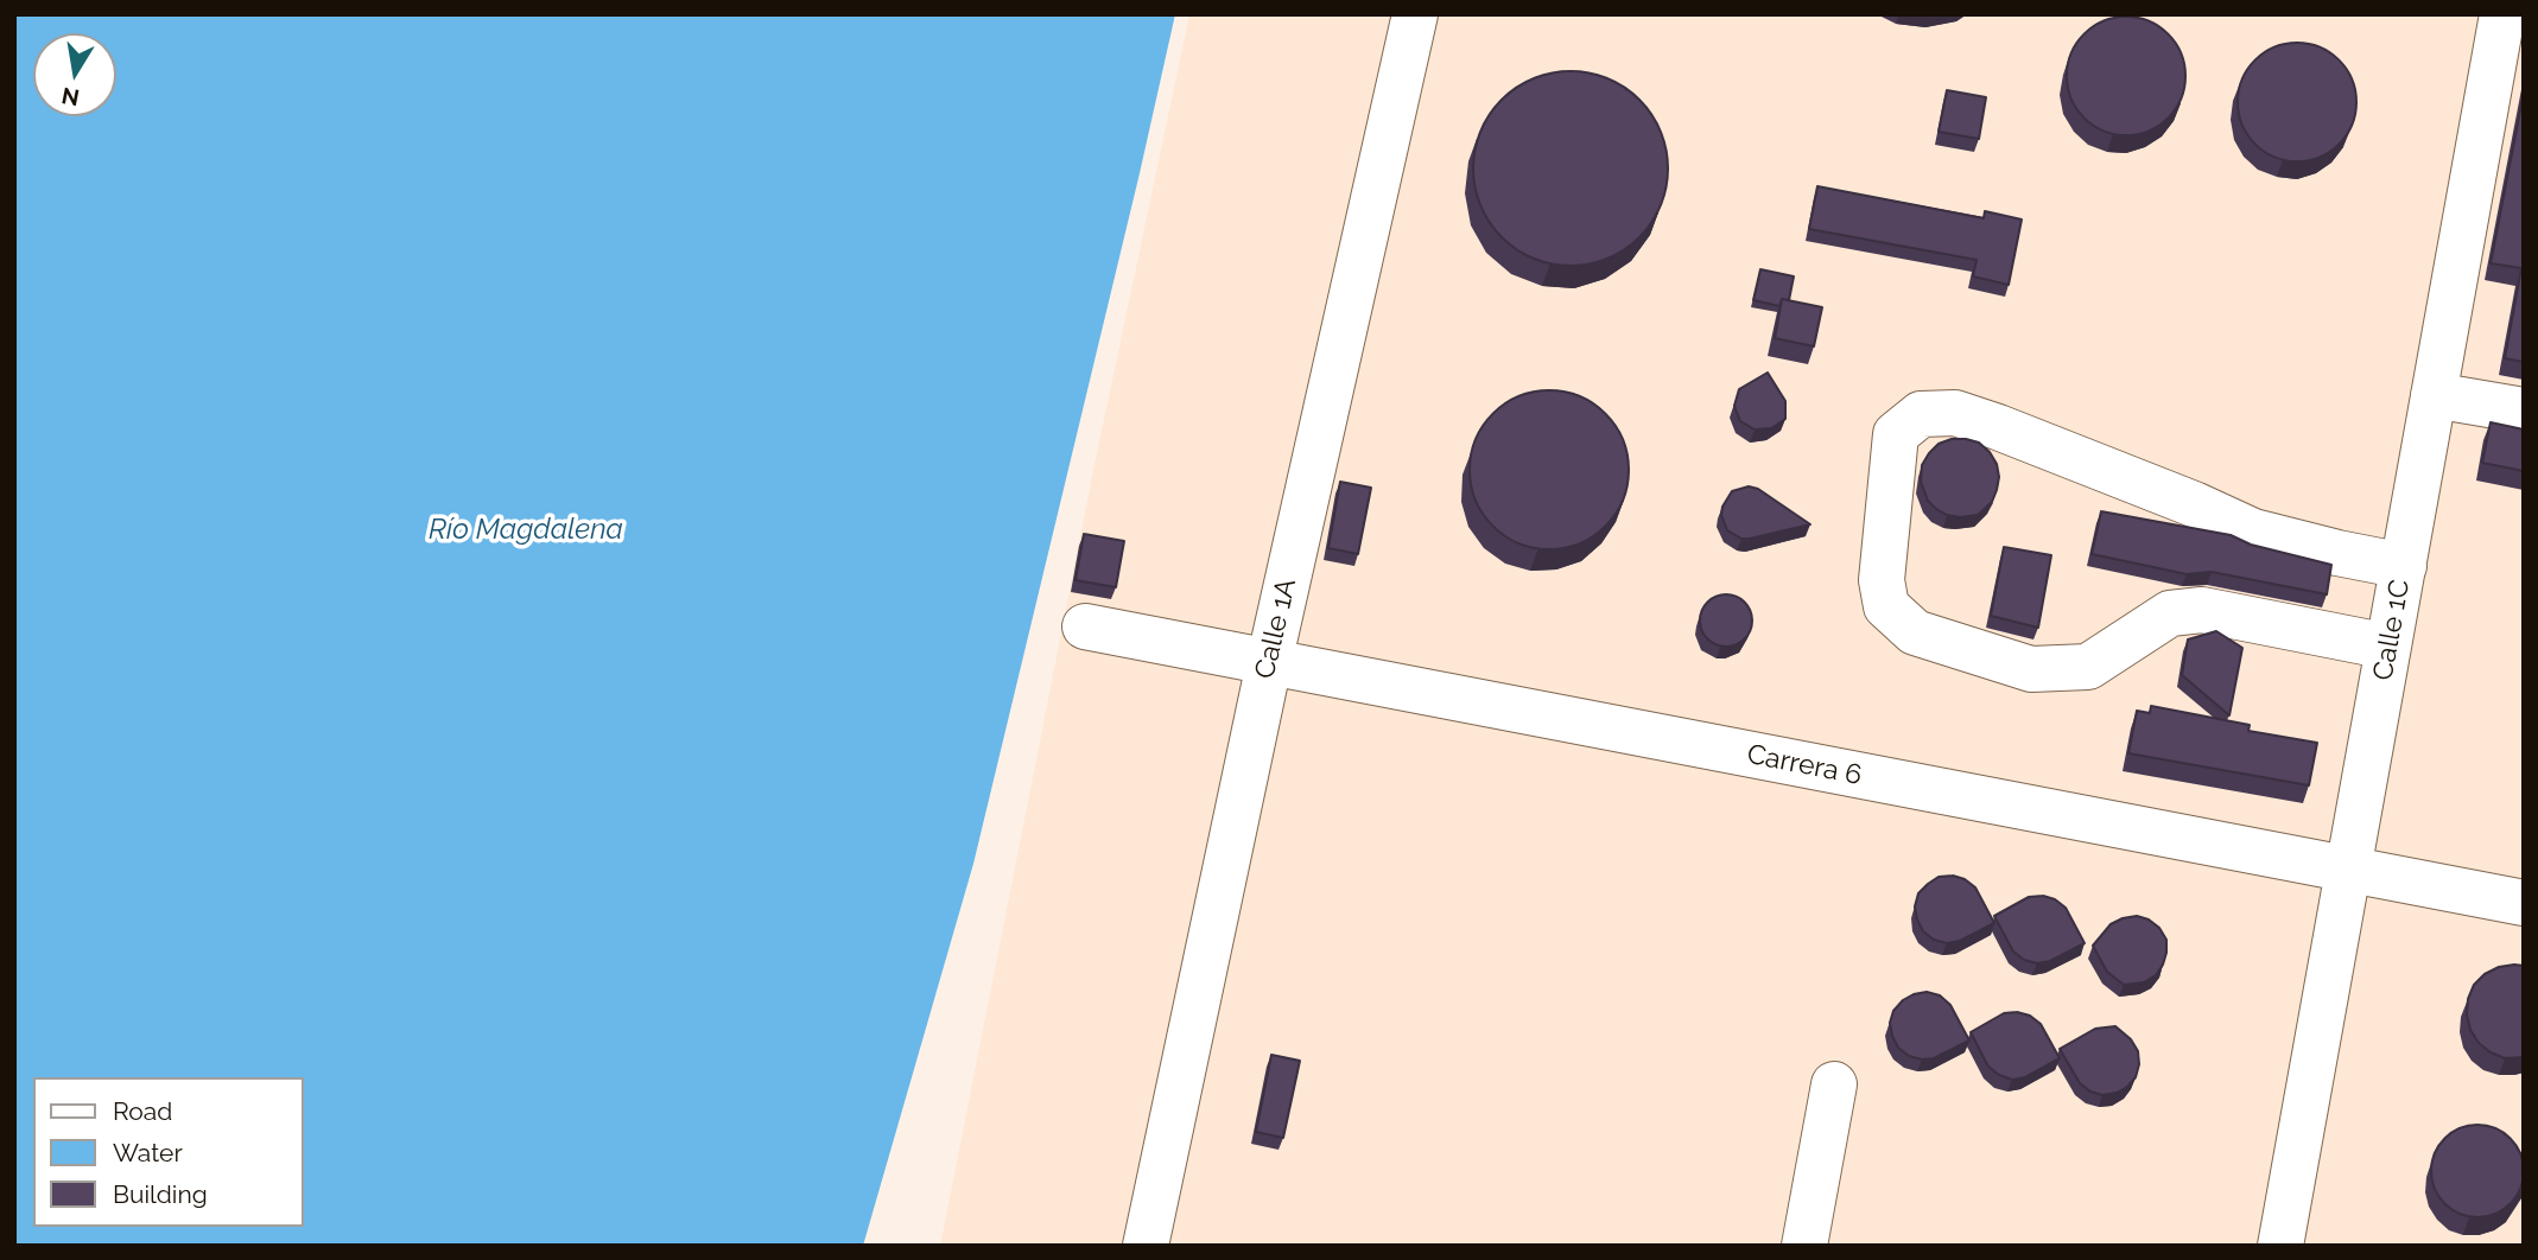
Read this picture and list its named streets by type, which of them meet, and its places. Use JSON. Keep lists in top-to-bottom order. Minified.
{"streets":{"street":["Calle 1A","Calle 1C","Carrera 6"]},"crossings":[["Calle 1A","Carrera 6"],["Calle 1C","Carrera 6"]],"water":["Río Magdalena"],"legend":["Road","Water","Building"],"north":"bottom"}
